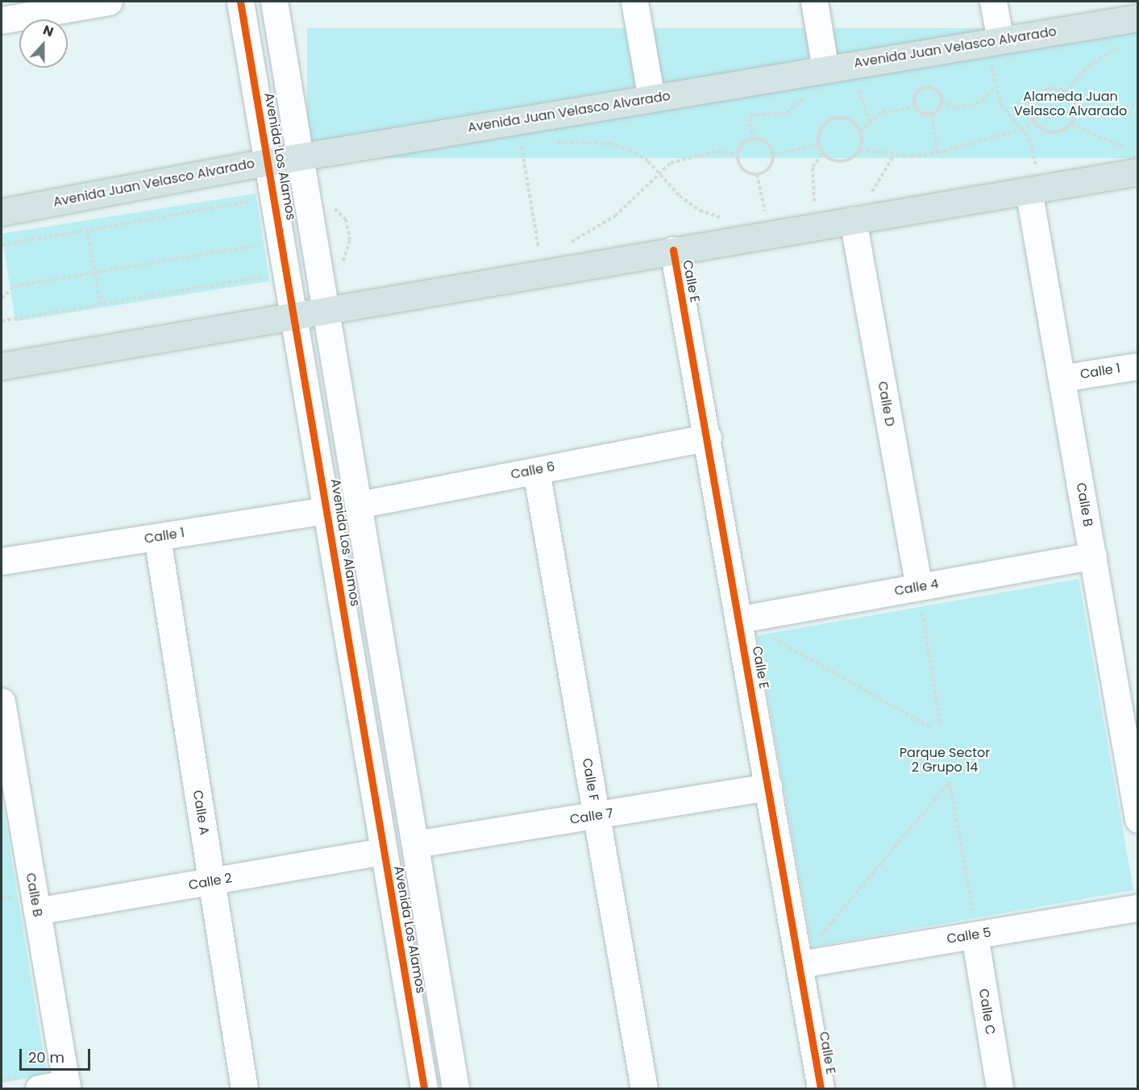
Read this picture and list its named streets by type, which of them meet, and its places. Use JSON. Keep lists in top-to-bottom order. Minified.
{"streets":{"main road":["Avenida Juan Velasco Alvarado"],"street":["Avenida Los Alamos","Calle E","Calle 1","Calle D","Calle 6","Calle B","Calle 4","Calle F","Calle A","Calle 7","Calle 2","Calle 5","Calle C"]},"crossings":[["Avenida Juan Velasco Alvarado","Avenida Los Alamos"],["Avenida Los Alamos","Calle 1"],["Avenida Los Alamos","Calle 6"],["Avenida Los Alamos","Calle 7"],["Avenida Los Alamos","Calle 2"],["Calle E","Calle 6"],["Calle E","Calle 4"],["Calle E","Calle 7"],["Calle E","Calle 5"],["Calle 1","Calle B"],["Calle 1","Calle A"],["Calle D","Calle 4"],["Calle 6","Calle F"],["Calle B","Calle 4"],["Calle B","Calle 2"],["Calle F","Calle 7"],["Calle A","Calle 2"],["Calle 5","Calle C"]],"parks":["Alameda Juan Velasco Alvarado","Parque Sector 2 Grupo 14"],"scale_bar":"20 m","north":"top"}
